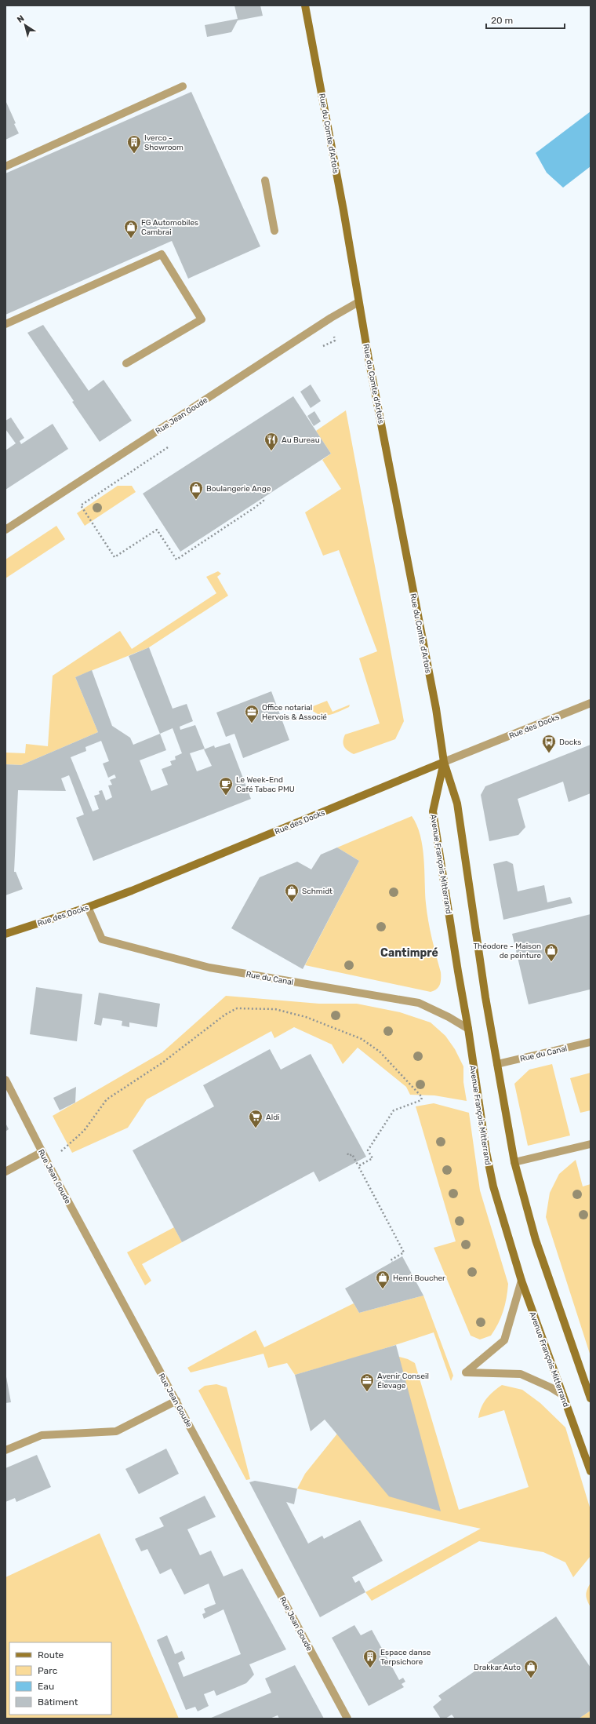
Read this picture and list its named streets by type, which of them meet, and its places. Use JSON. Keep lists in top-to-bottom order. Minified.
{"streets":{"main road":["Rue du Comte d'Artois","Rue des Docks","Avenue François Mitterrand"],"street":["Rue Jean Goude","Rue du Canal"]},"crossings":[["Rue du Comte d'Artois","Rue Jean Goude"],["Rue du Comte d'Artois","Rue des Docks"],["Rue du Comte d'Artois","Avenue François Mitterrand"],["Rue des Docks","Avenue François Mitterrand"],["Rue des Docks","Rue du Canal"],["Avenue François Mitterrand","Rue du Canal"]],"districts":["Cantimpré"],"places":{"building":["Iverco - Showroom","Espace danse Terpsichore"],"shop":["FG Automobiles Cambrai","Boulangerie Ange","Schmidt","Théodore - Maison de peinture","Henri Boucher","Drakkar Auto"],"restaurant":["Au Bureau"],"office":["Office notarial Hervois & Associé","Avenir Conseil Élevage"],"bus stop":["Docks"],"cafe":["Le Week-End Café Tabac PMU"],"supermarket":["Aldi"]},"legend":["Route","Parc","Eau","Bâtiment"],"scale_bar":"20 m","north":"top left"}
